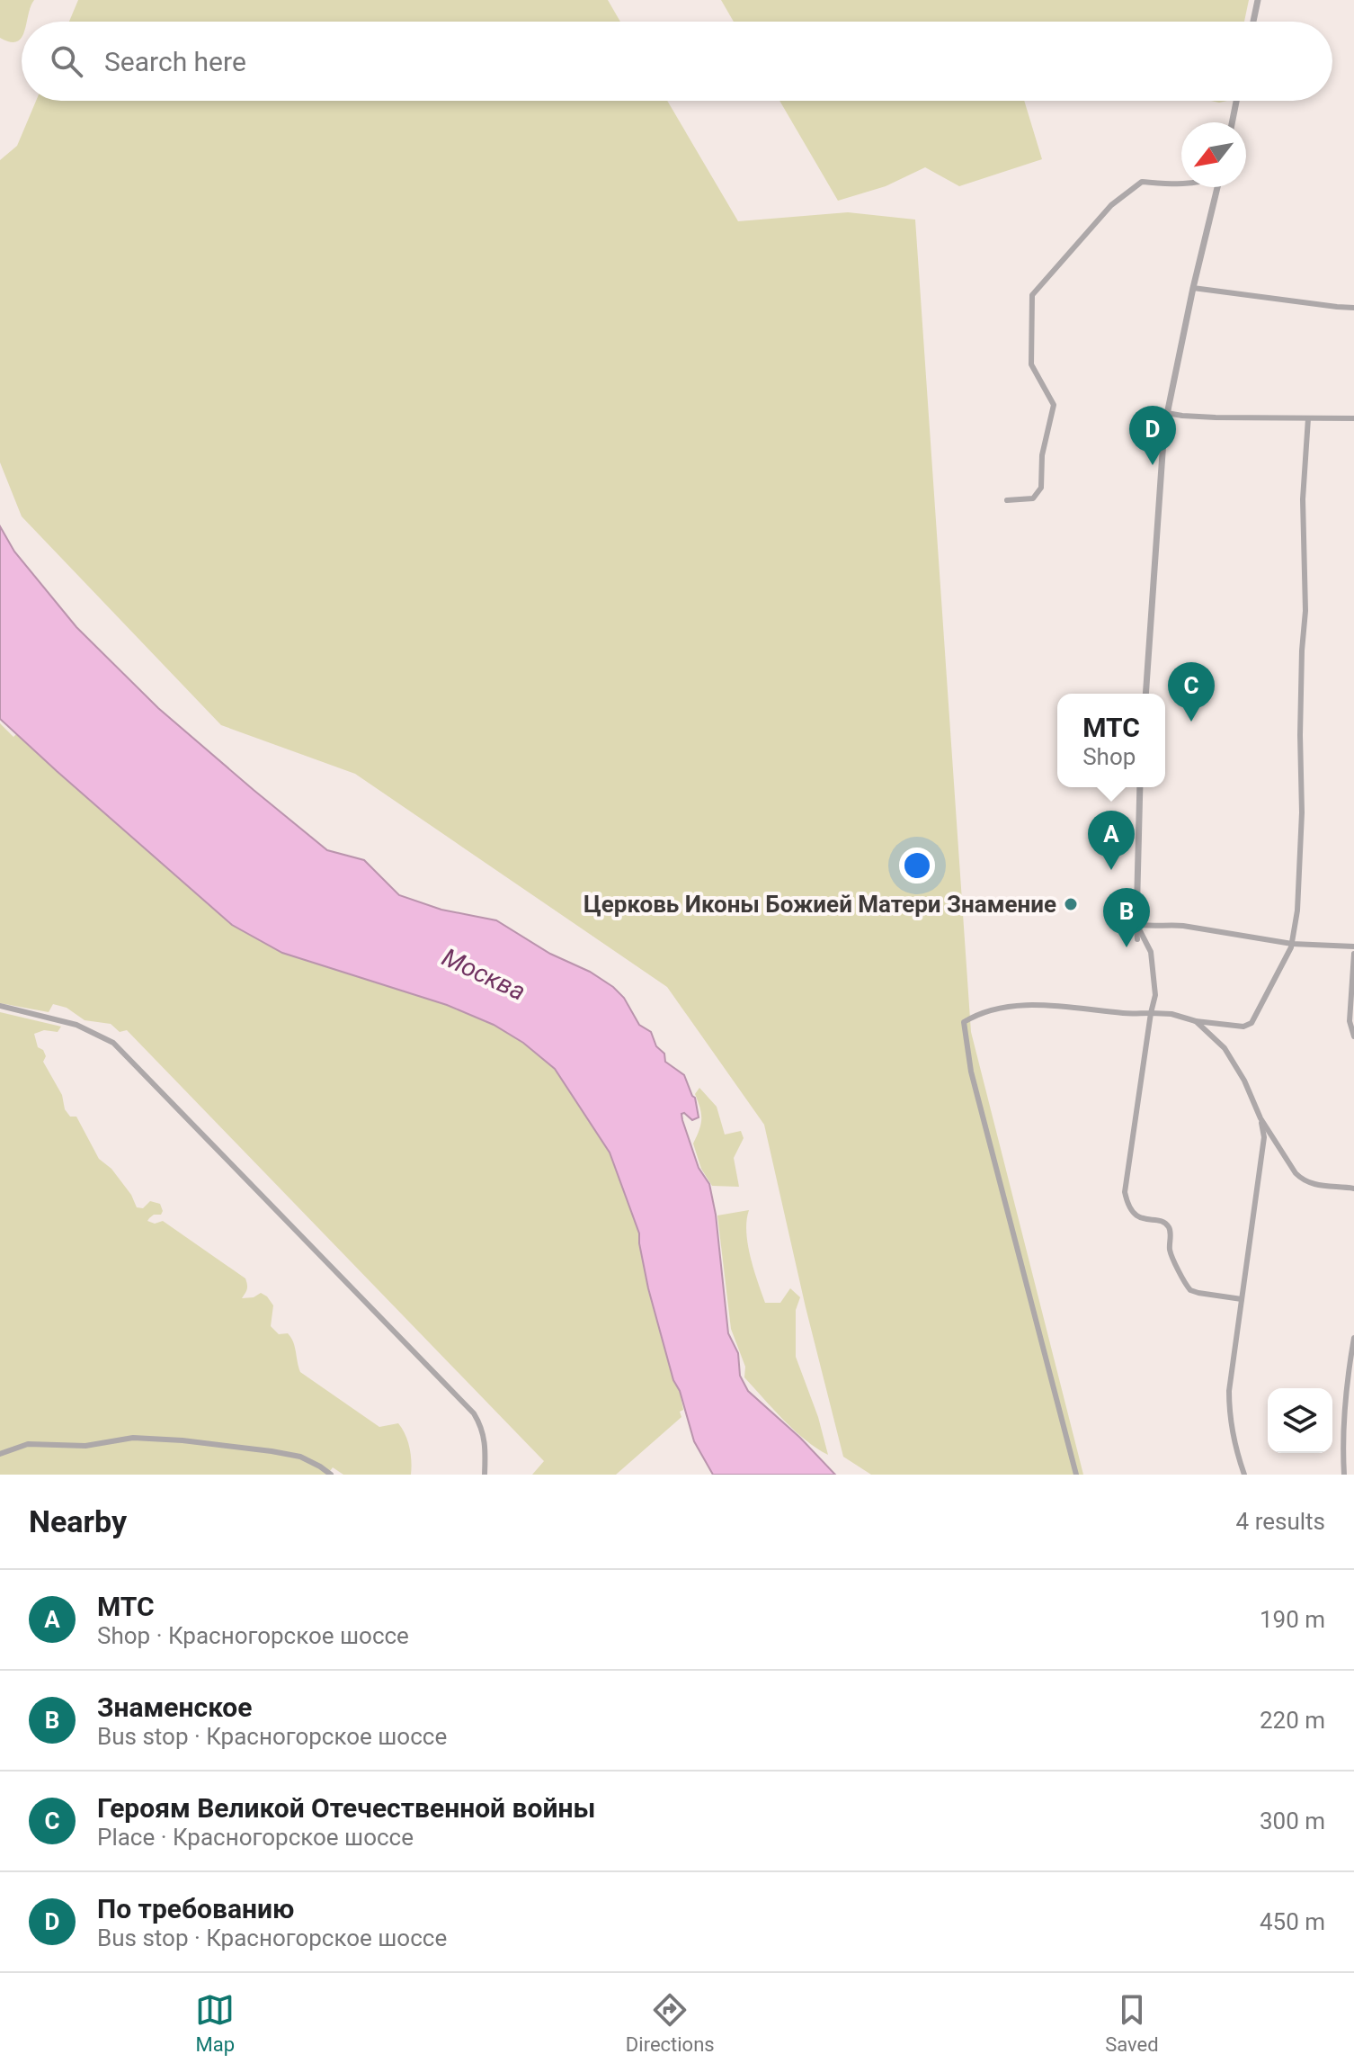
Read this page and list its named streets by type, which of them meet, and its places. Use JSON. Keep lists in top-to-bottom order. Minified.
{"water":["Москва"],"places":["Церковь Иконы Божией Матери Знамение"],"north":"bottom left","page":{"search":"Search here","pins":["D","C","A","B"],"popup":["МТС","Shop"],"heading":["Nearby","4 results"],"list":[{"mark":"A","name":"МТС","note":"Shop · Красногорское шоссе","value":"190 m"},{"mark":"B","name":"Знаменское","note":"Bus stop · Красногорское шоссе","value":"220 m"},{"mark":"C","name":"Героям Великой Отечественной войны","note":"Place · Красногорское шоссе","value":"300 m"},{"mark":"D","name":"По требованию","note":"Bus stop · Красногорское шоссе","value":"450 m"}],"nav":["Map","Directions","Saved"]}}
